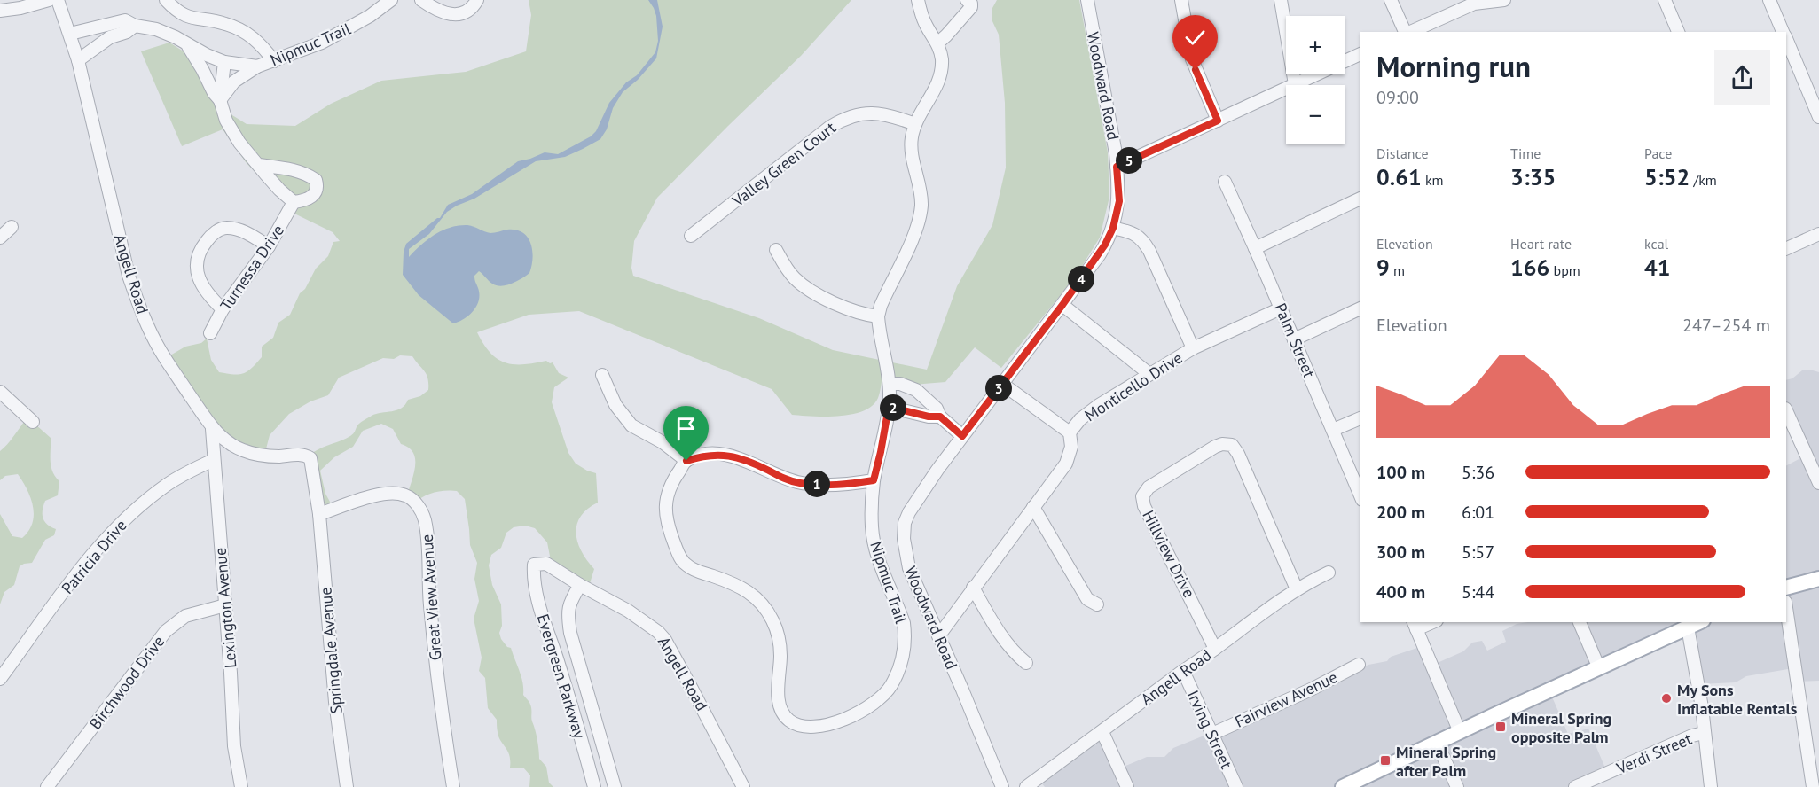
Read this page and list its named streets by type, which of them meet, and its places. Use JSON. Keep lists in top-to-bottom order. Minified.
{"streets":{"street":["Nipmuc Trail","Woodward Road","Valley Green Court","Turnessa Drive","Angell Road","Palm Street","Monticello Drive","Hillview Drive","Patricia Drive","Great View Avenue","Lexington Avenue","Springdale Avenue","Evergreen Parkway","Birchwood Drive","Fairview Avenue","Irving Street","Verdi Street"]},"crossings":[["Nipmuc Trail","Angell Road"],["Woodward Road","Monticello Drive"],["Angell Road","Hillview Drive"],["Angell Road","Great View Avenue"],["Angell Road","Lexington Avenue"],["Angell Road","Springdale Avenue"],["Angell Road","Evergreen Parkway"],["Angell Road","Irving Street"],["Palm Street","Monticello Drive"],["Patricia Drive","Lexington Avenue"],["Great View Avenue","Springdale Avenue"],["Lexington Avenue","Birchwood Drive"],["Fairview Avenue","Irving Street"]],"places":{"other":["My Sons Inflatable Rentals"],"transit":["Mineral Spring opposite Palm","Mineral Spring after Palm"]},"page":{"map_buttons":["+","−"],"heading":["Morning run","09:00"],"stats":[["Distance","0.61 km"],["Time","3:35"],["Pace","5:52 /km"],["Elevation","9 m"],["Heart rate","166 bpm"],["kcal","41"]],"pins":["5","4","3","2","1"],"chart":["Elevation","247–254 m"],"list":[{"name":"100 m","note":"5:36"},{"name":"200 m","note":"6:01"},{"name":"300 m","note":"5:57"},{"name":"400 m","note":"5:44"}]}}
